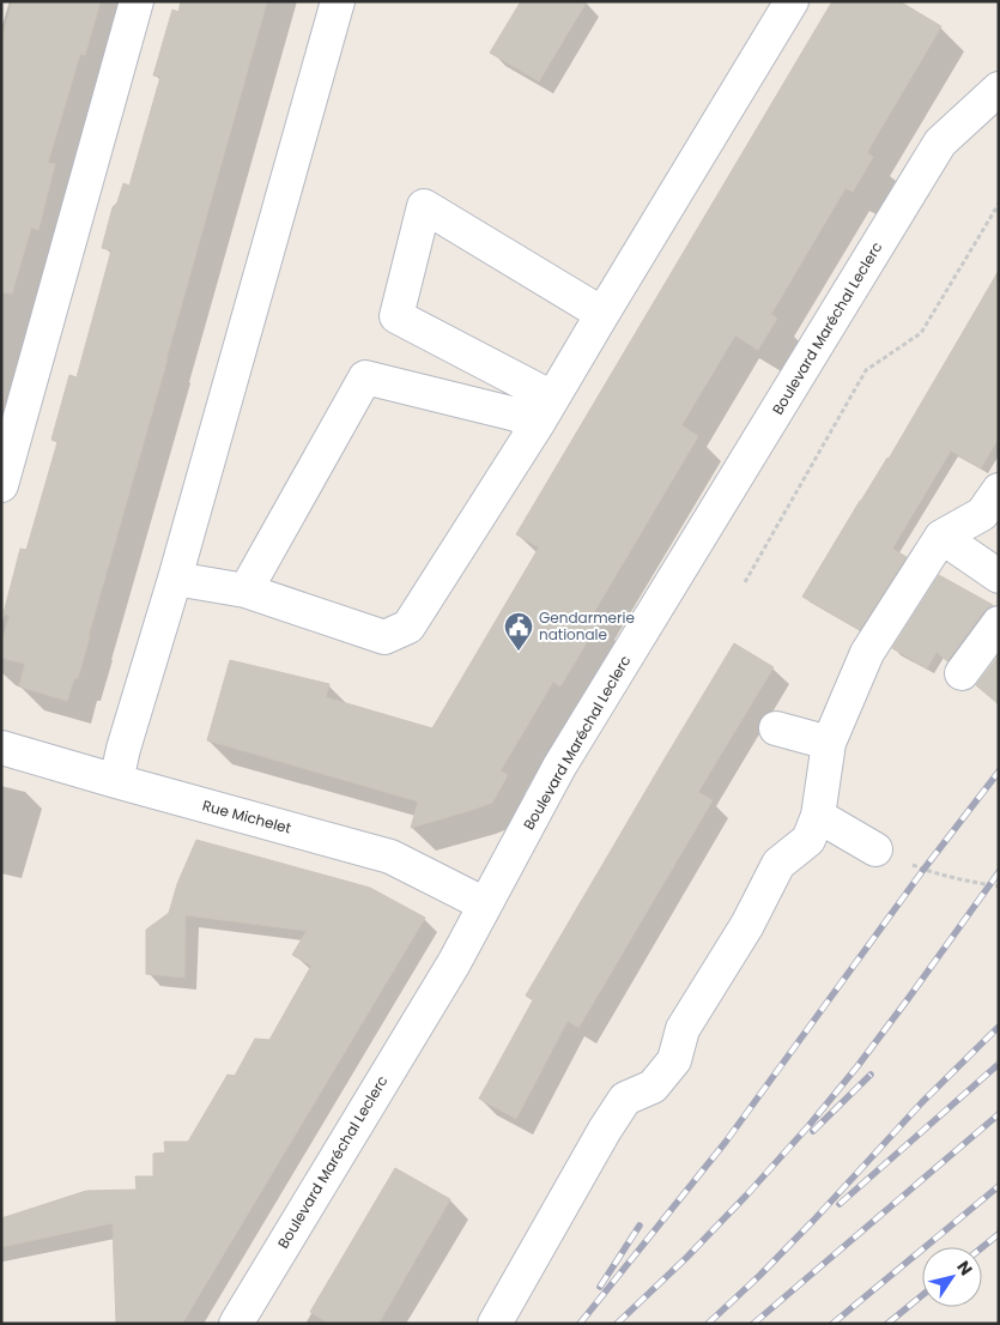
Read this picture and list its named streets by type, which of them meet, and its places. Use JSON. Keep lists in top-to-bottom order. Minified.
{"streets":{"street":["Boulevard Maréchal Leclerc","Rue Michelet"]},"crossings":[["Boulevard Maréchal Leclerc","Rue Michelet"]],"places":{"public building":["Gendarmerie nationale"]},"north":"top right"}
